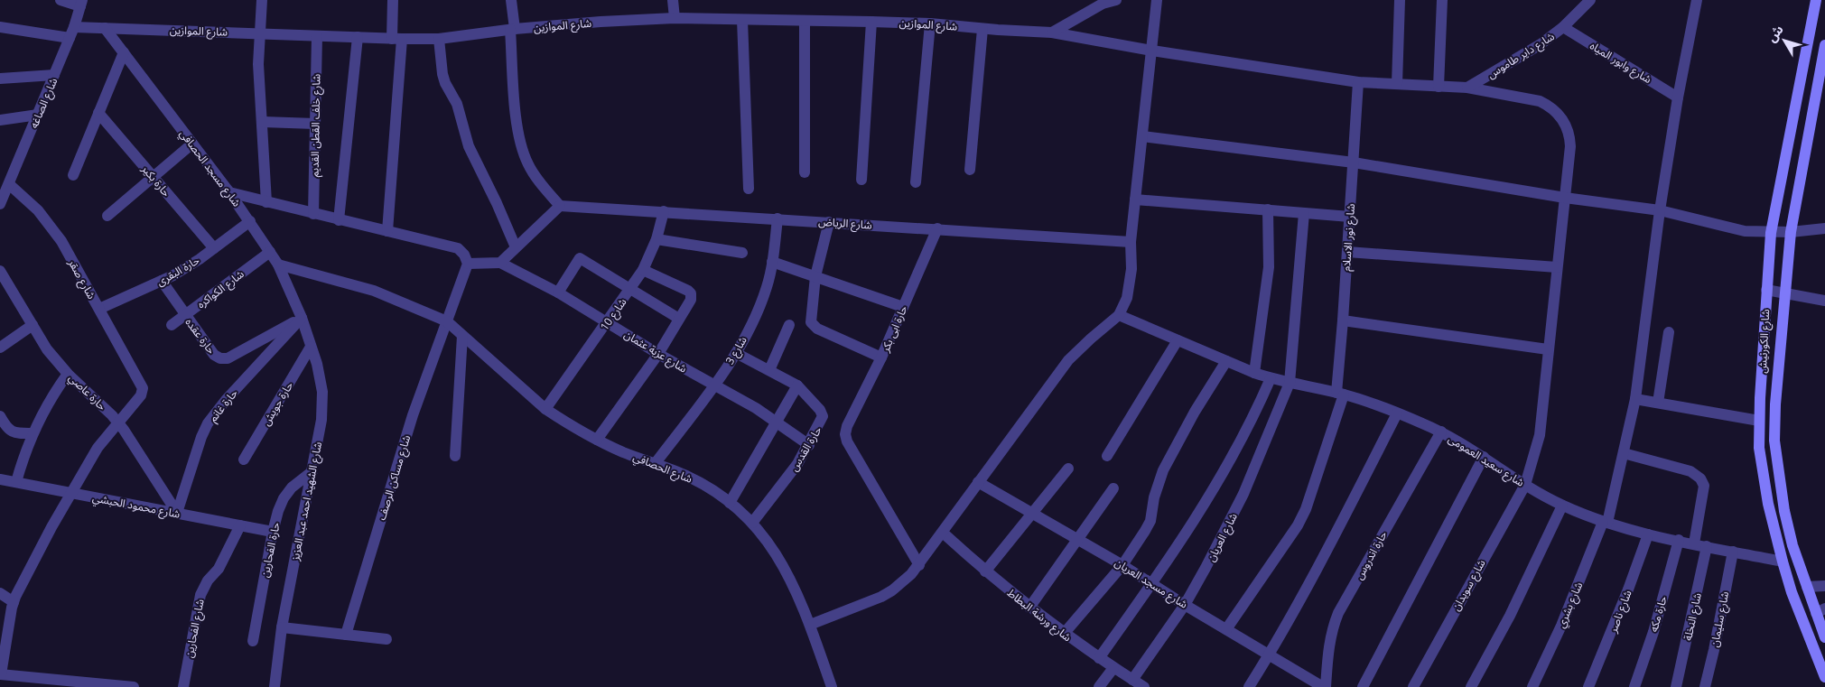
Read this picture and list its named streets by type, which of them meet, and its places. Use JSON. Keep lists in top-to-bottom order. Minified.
{"streets":{"main road":["شارع الكورنيش"],"street":["شارع الموازين","شارع داير طاموس","شارع وابور المياه","شارع الصاغه","شارع خلف القطن القديم","شارع مسجد الحصافي","حارة بكير","شارع الرياض","شارع نور الاسلام","حارة البقرى","شارع صقر","شارع الكواكره","شارع 10","حارة ابى بكر","حارة عقده","شارع 3","شارع عزبة عثمان","حارة عاصي","حارة جويش","حارة غانم","حارة القدس","شارع سعيد العمومى","شارع الحصافي","شارع مساكن الرصف","شارع الشهيد احمد عبد العزيز","شارع محمود الحبشي","شارع العريان","حارة الفحارين","حارة اندروس","شارع مسجد العريان","شارع سويدان","شارع بشري","شارع ناصر","حارة مكه","شارع ورشة البطاط","شارع النخلة","شارع سليمان","شارع الفحارين"]},"crossings":[["شارع الموازين","شارع داير طاموس"],["شارع الموازين","شارع الصاغه"],["شارع الموازين","شارع خلف القطن القديم"],["شارع الموازين","شارع مسجد الحصافي"],["شارع الموازين","شارع نور الاسلام"],["شارع الموازين","شارع سويدان"],["شارع داير طاموس","شارع وابور المياه"],["شارع داير طاموس","شارع سويدان"],["شارع وابور المياه","شارع بشري"],["شارع الصاغه","شارع صقر"],["شارع مسجد الحصافي","حارة البقرى"],["شارع مسجد الحصافي","شارع الكواكره"],["شارع مسجد الحصافي","حارة عقده"],["شارع مسجد الحصافي","حارة غانم"],["شارع مسجد الحصافي","شارع الشهيد احمد عبد العزيز"],["حارة بكير","حارة البقرى"],["شارع الرياض","شارع 10"],["شارع الرياض","حارة ابى بكر"],["شارع الرياض","شارع 3"],["شارع نور الاسلام","شارع سعيد العمومى"],["شارع نور الاسلام","شارع مسجد العريان"],["حارة البقرى","شارع صقر"],["حارة البقرى","حارة عقده"],["شارع صقر","حارة عاصي"],["شارع الكواكره","حارة عقده"],["شارع 10","شارع عزبة عثمان"],["شارع 10","شارع الحصافي"],["حارة عقده","حارة غانم"],["حارة عقده","شارع الشهيد احمد عبد العزيز"],["شارع الكورنيش","شارع سعيد العمومى"],["شارع 3","شارع عزبة عثمان"],["شارع 3","حارة القدس"],["شارع 3","شارع الحصافي"],["شارع عزبة عثمان","حارة القدس"],["حارة عاصي","حارة غانم"],["حارة عاصي","شارع محمود الحبشي"],["حارة جويش","شارع الشهيد احمد عبد العزيز"],["حارة غانم","شارع الشهيد احمد عبد العزيز"],["حارة غانم","شارع محمود الحبشي"],["حارة القدس","شارع الحصافي"],["شارع سعيد العمومى","شارع العريان"],["شارع سعيد العمومى","حارة اندروس"],["شارع سعيد العمومى","شارع سويدان"],["شارع سعيد العمومى","شارع بشري"],["شارع سعيد العمومى","شارع ناصر"],["شارع سعيد العمومى","حارة مكه"],["شارع سعيد العمومى","شارع النخلة"],["شارع سعيد العمومى","شارع سليمان"],["شارع الحصافي","شارع مساكن الرصف"],["شارع الشهيد احمد عبد العزيز","حارة الفحارين"],["شارع محمود الحبشي","حارة الفحارين"],["شارع محمود الحبشي","شارع الفحارين"],["شارع العريان","شارع مسجد العريان"],["شارع العريان","شارع ورشة البطاط"],["حارة اندروس","شارع مسجد العريان"]],"north":"top left"}
